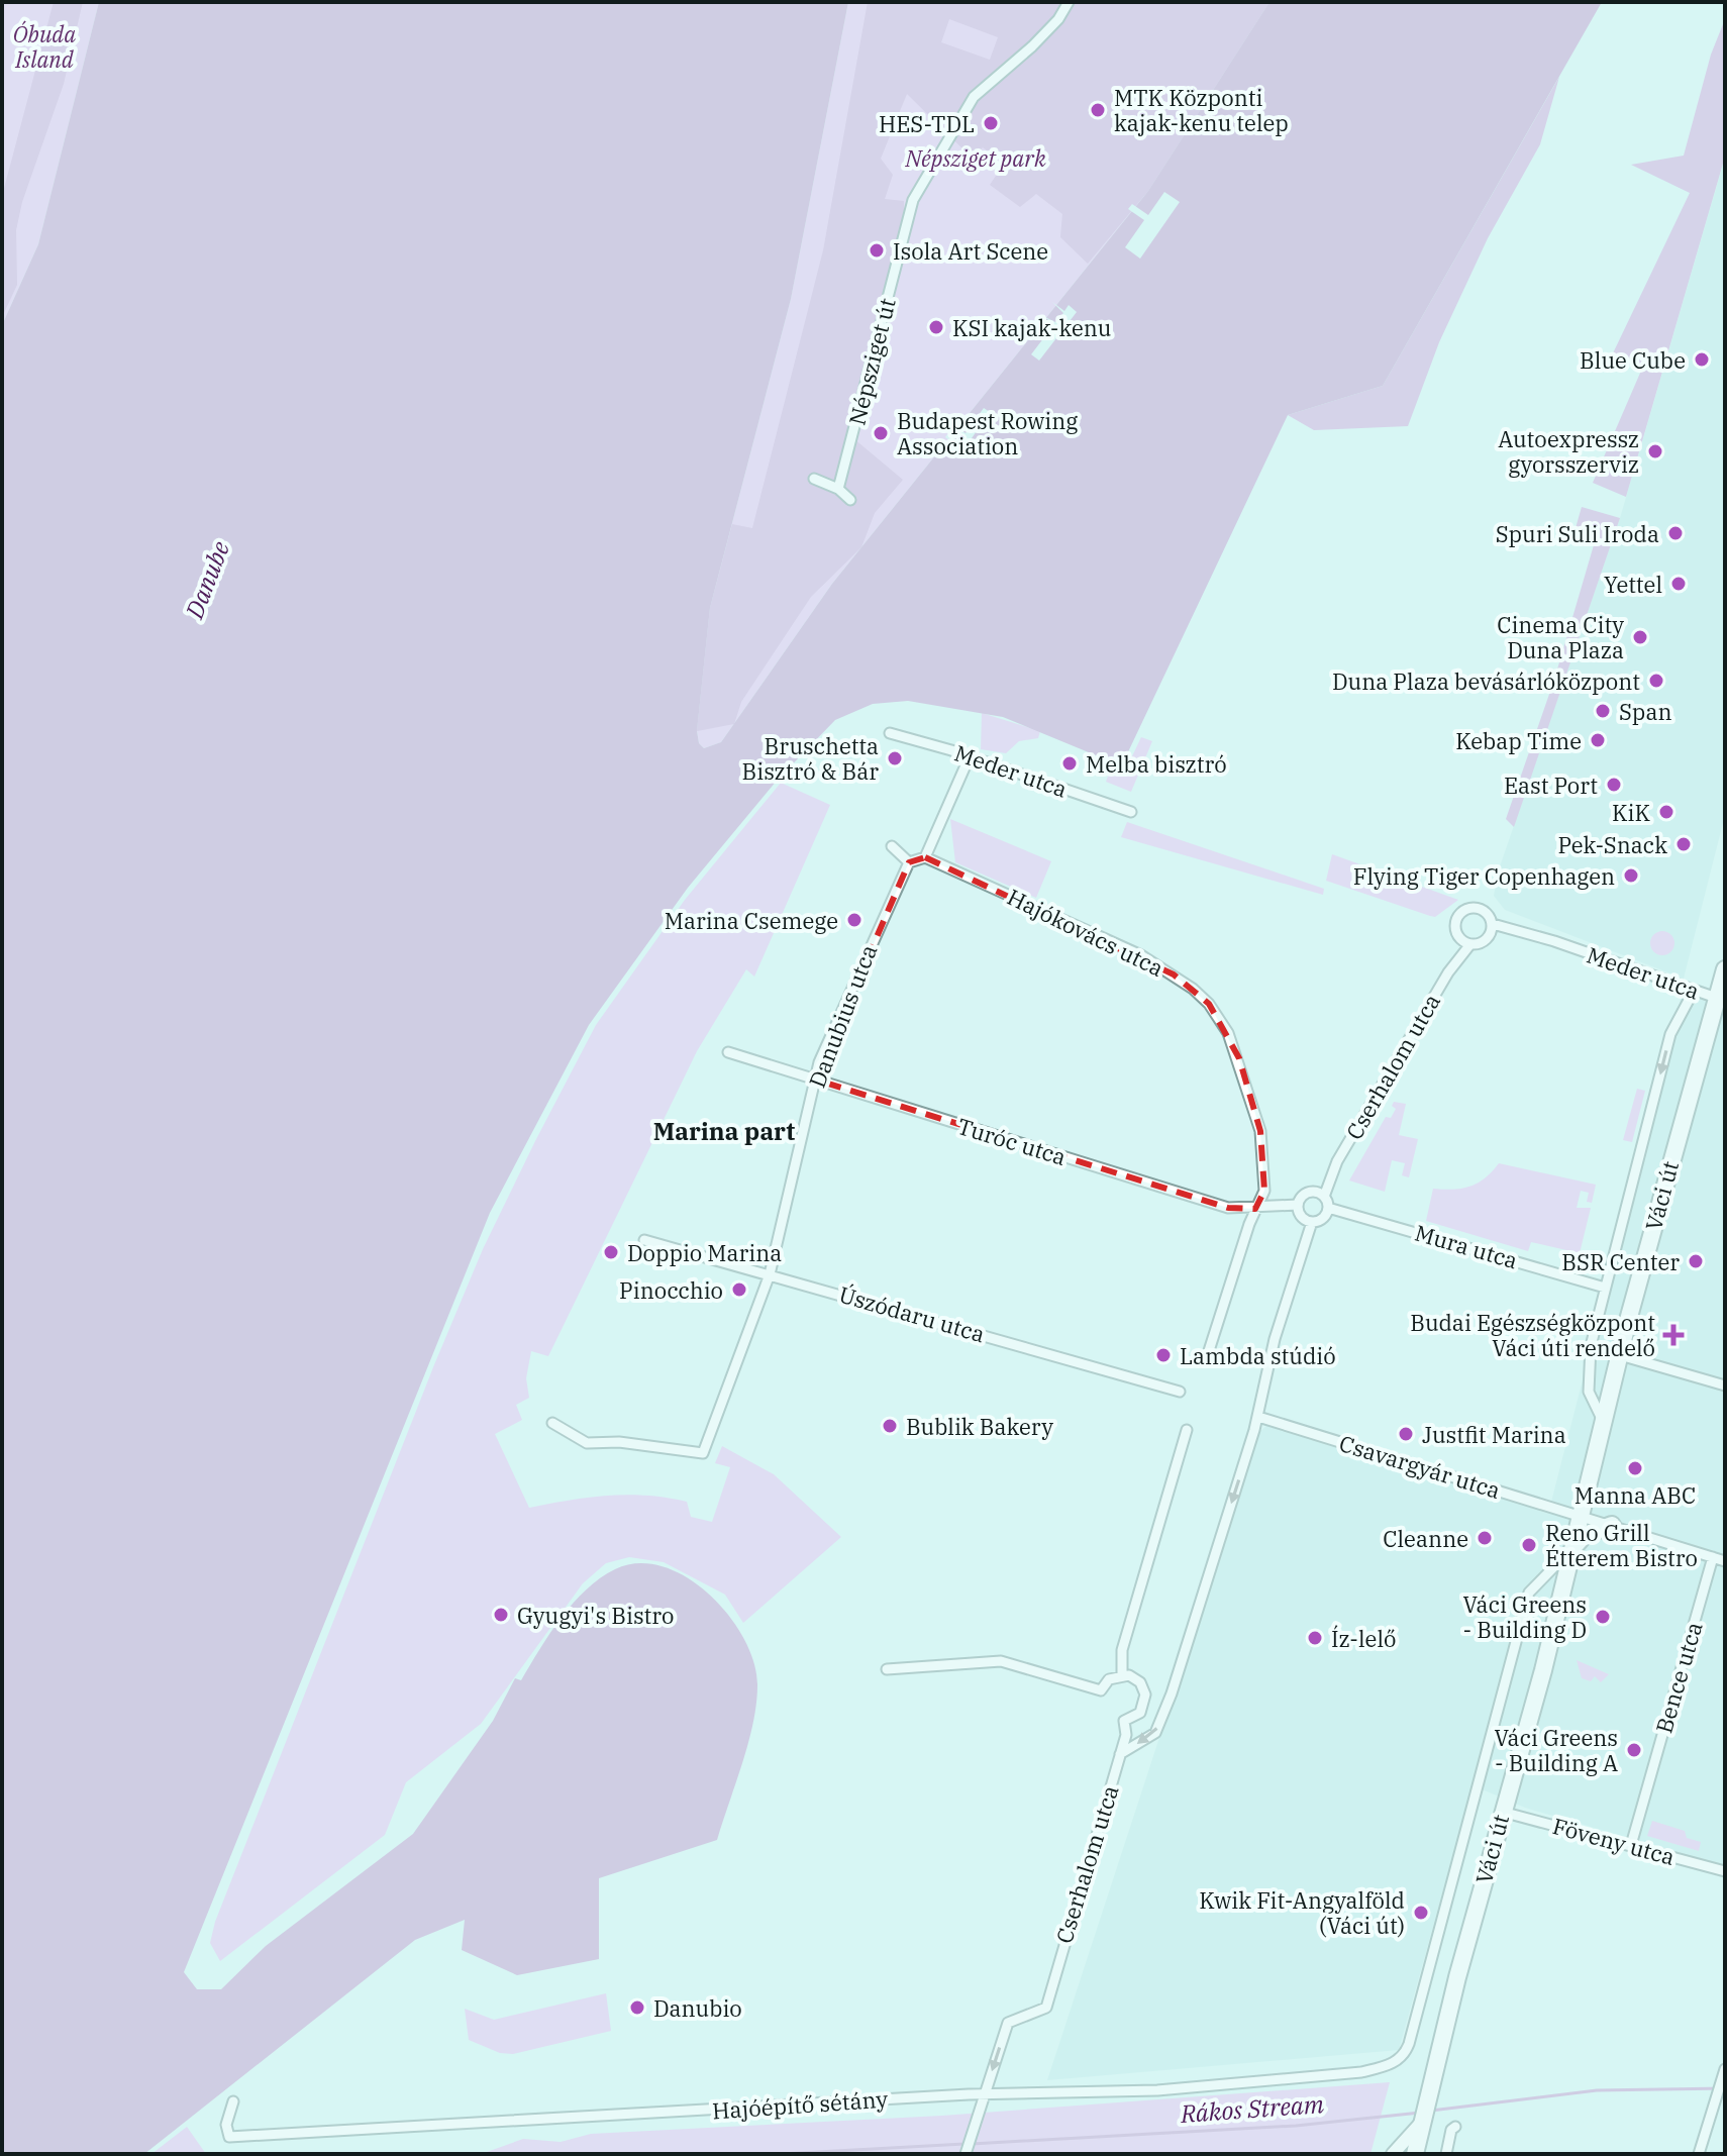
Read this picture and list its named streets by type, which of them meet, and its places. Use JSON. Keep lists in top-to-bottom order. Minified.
{"streets":{"main road":["Váci út"],"street":["Népsziget út","Meder utca","Hajókovács utca","Danubius utca","Cserhalom utca","Turóc utca","Mura utca","Úszódaru utca","Csavargyár utca","Bence utca","Föveny utca","Hajóépítő sétány"]},"crossings":[["Meder utca","Cserhalom utca"],["Meder utca","Váci út"],["Hajókovács utca","Turóc utca"],["Danubius utca","Turóc utca"],["Danubius utca","Úszódaru utca"],["Cserhalom utca","Turóc utca"],["Cserhalom utca","Mura utca"],["Cserhalom utca","Hajóépítő sétány"],["Turóc utca","Mura utca"],["Váci út","Mura utca"],["Váci út","Csavargyár utca"],["Váci út","Föveny utca"],["Váci út","Hajóépítő sétány"],["Csavargyár utca","Bence utca"],["Bence utca","Föveny utca"]],"one_way":["Cserhalom utca"],"districts":["Marina part"],"water":["Danube","Rákos Stream"],"parks":["Óbuda Island","Népsziget park"],"places":{"other":["MTK Központi kajak-kenu telep","HES-TDL","Isola Art Scene","KSI kajak-kenu","Blue Cube","Budapest Rowing Association","Autoexpressz gyorsszerviz","Spuri Suli Iroda","Yettel","Cinema City Duna Plaza","Duna Plaza bevásárlóközpont","Span","Kebap Time","Bruschetta Bisztró & Bár","Melba bisztró","East Port","KiK","Pek-Snack","Flying Tiger Copenhagen","Marina Csemege","Doppio Marina","BSR Center","Pinocchio","Lambda stúdió","Bublik Bakery","Justfit Marina","Manna ABC","Cleanne","Reno Grill Étterem Bistro","Gyugyi's Bistro","Váci Greens - Building D","Íz-lelő","Váci Greens - Building A","Kwik Fit-Angyalföld (Váci út)","Danubio"],"health":["Budai Egészségközpont Váci úti rendelő"]}}
